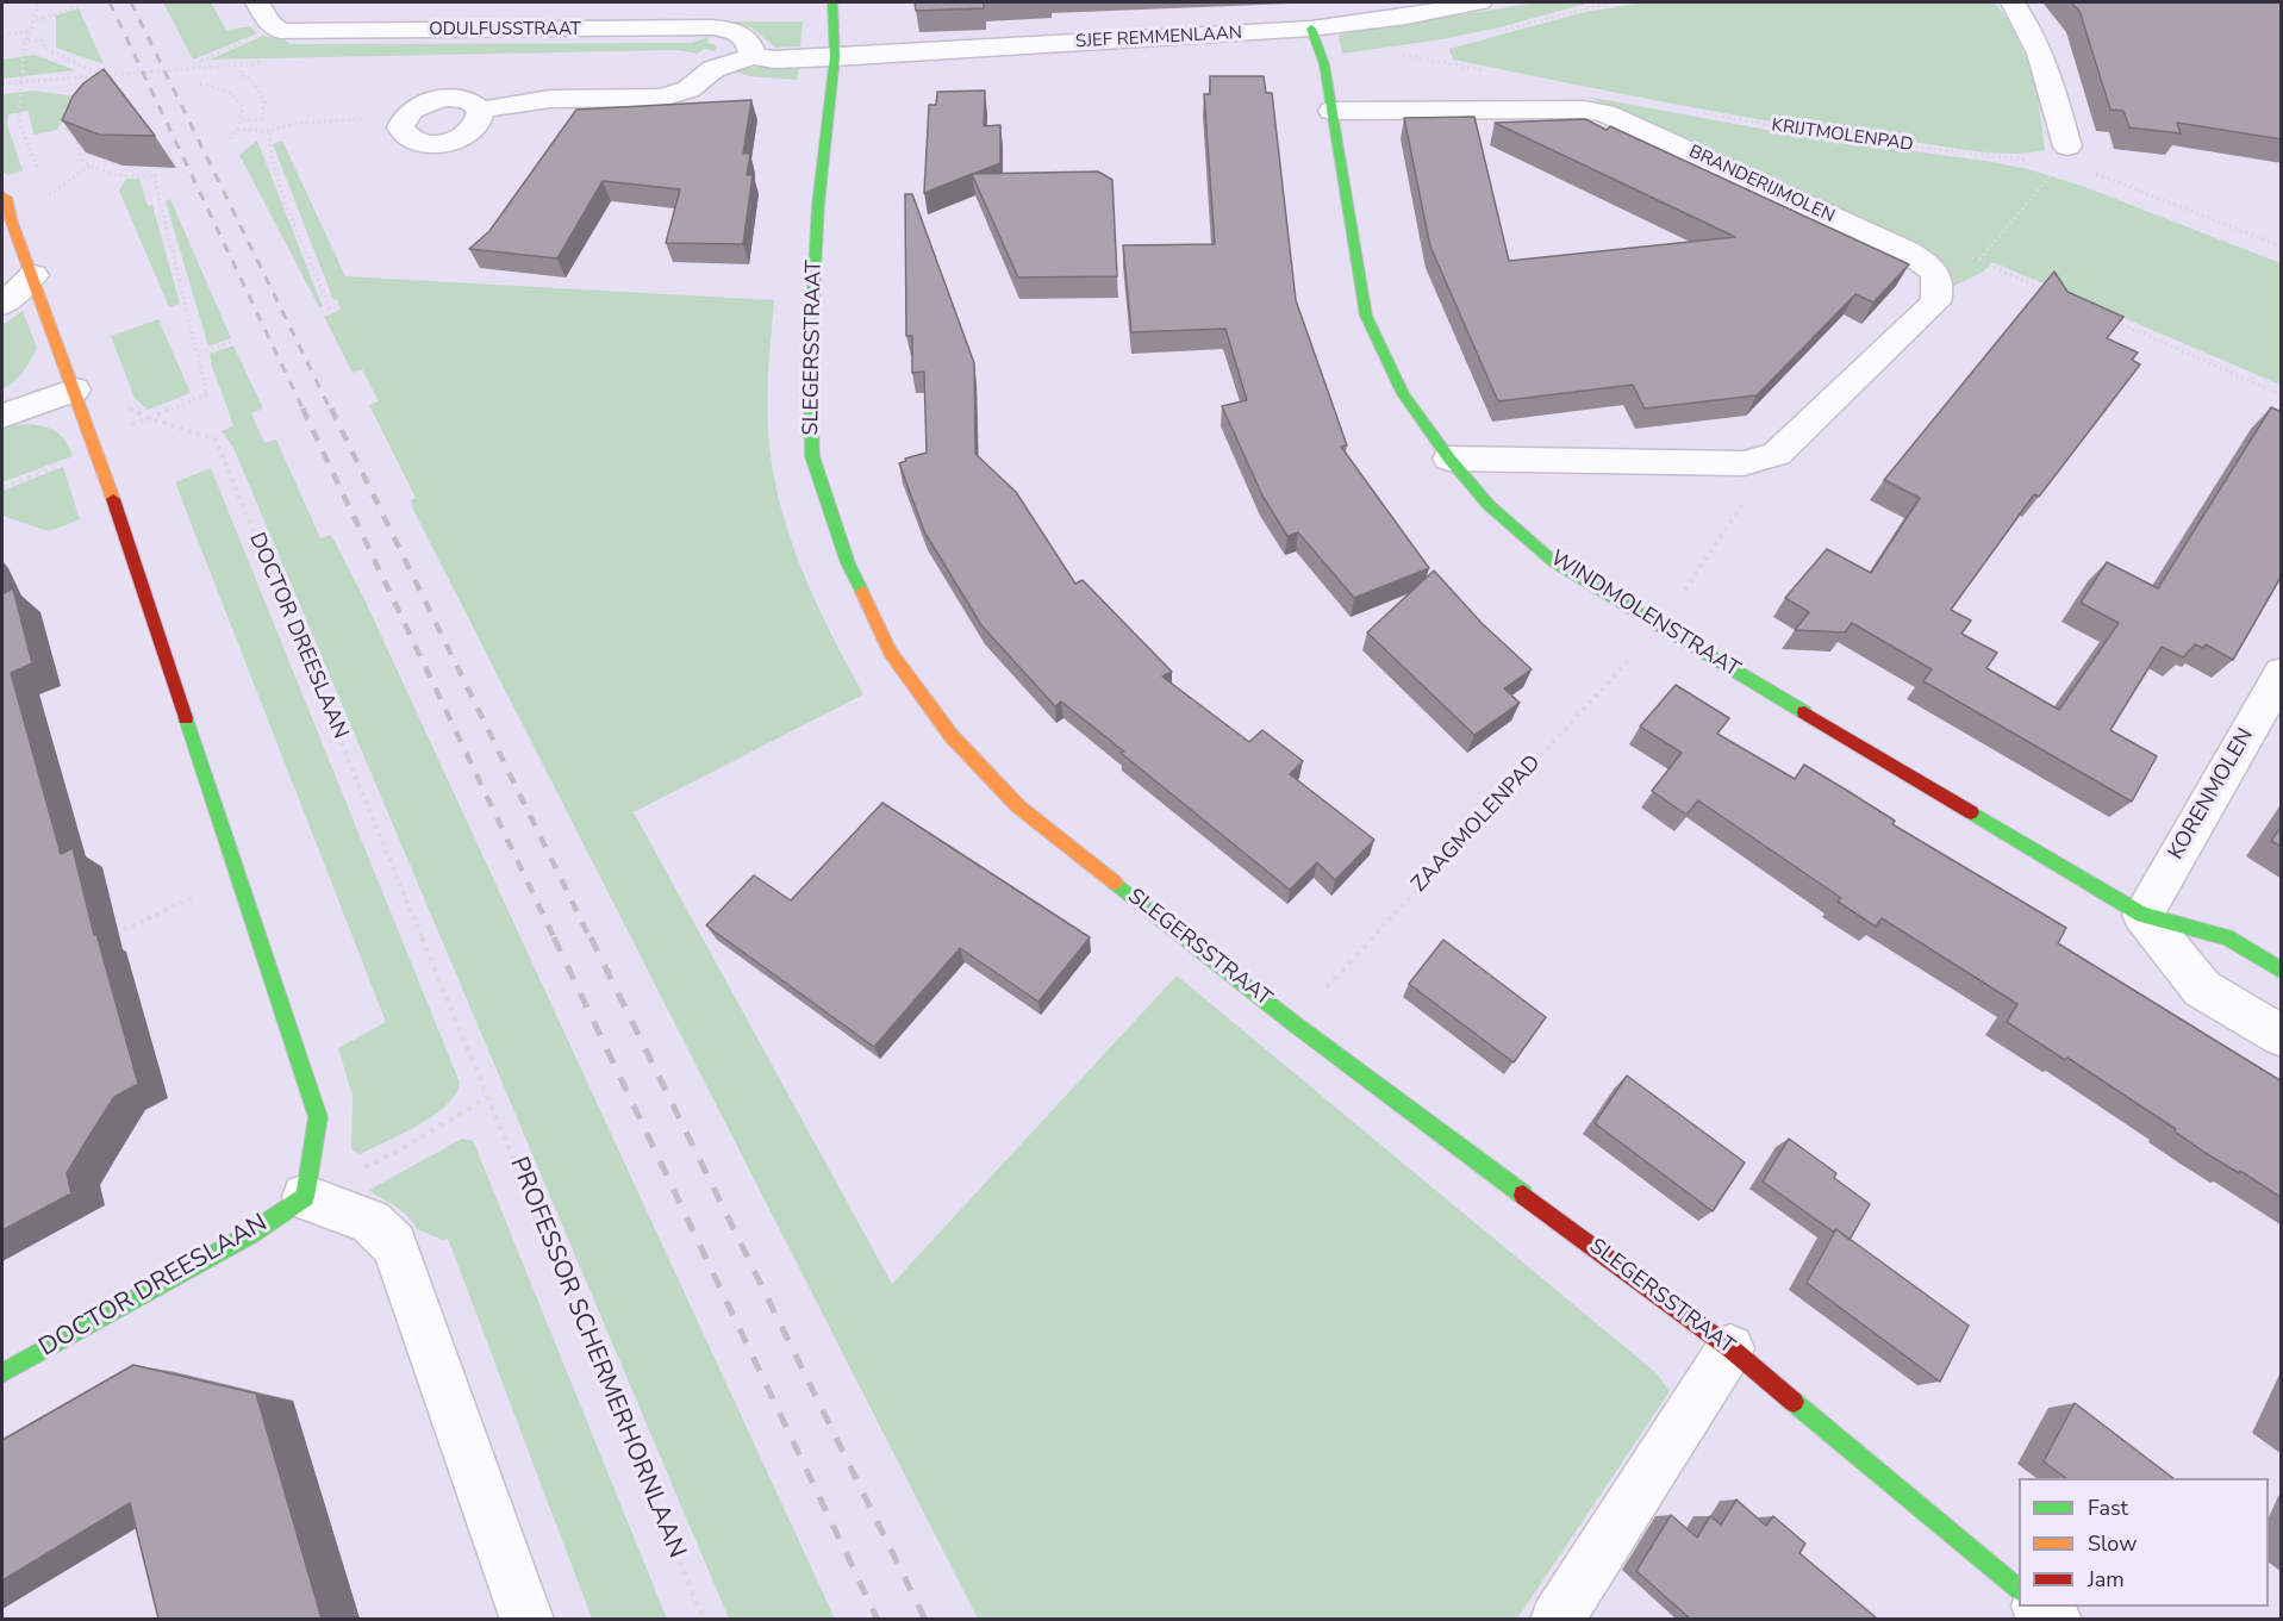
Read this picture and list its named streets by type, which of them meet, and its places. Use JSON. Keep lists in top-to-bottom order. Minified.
{"streets":{"street":["ODULFUSSTRAAT","SJEF REMMENLAAN","BRANDERIJMOLEN","SLEGERSSTRAAT","WINDMOLENSTRAAT","DOCTOR DREESLAAN","KORENMOLEN"],"path":["KRIJTMOLENPAD","ZAAGMOLENPAD","PROFESSOR SCHERMERHORNLAAN"]},"crossings":[["SJEF REMMENLAAN","SLEGERSSTRAAT"],["SJEF REMMENLAAN","WINDMOLENSTRAAT"],["BRANDERIJMOLEN","WINDMOLENSTRAAT"],["SLEGERSSTRAAT","ZAAGMOLENPAD"],["WINDMOLENSTRAAT","KORENMOLEN"],["WINDMOLENSTRAAT","ZAAGMOLENPAD"],["DOCTOR DREESLAAN","PROFESSOR SCHERMERHORNLAAN"]],"legend":["Fast","Slow","Jam"]}
